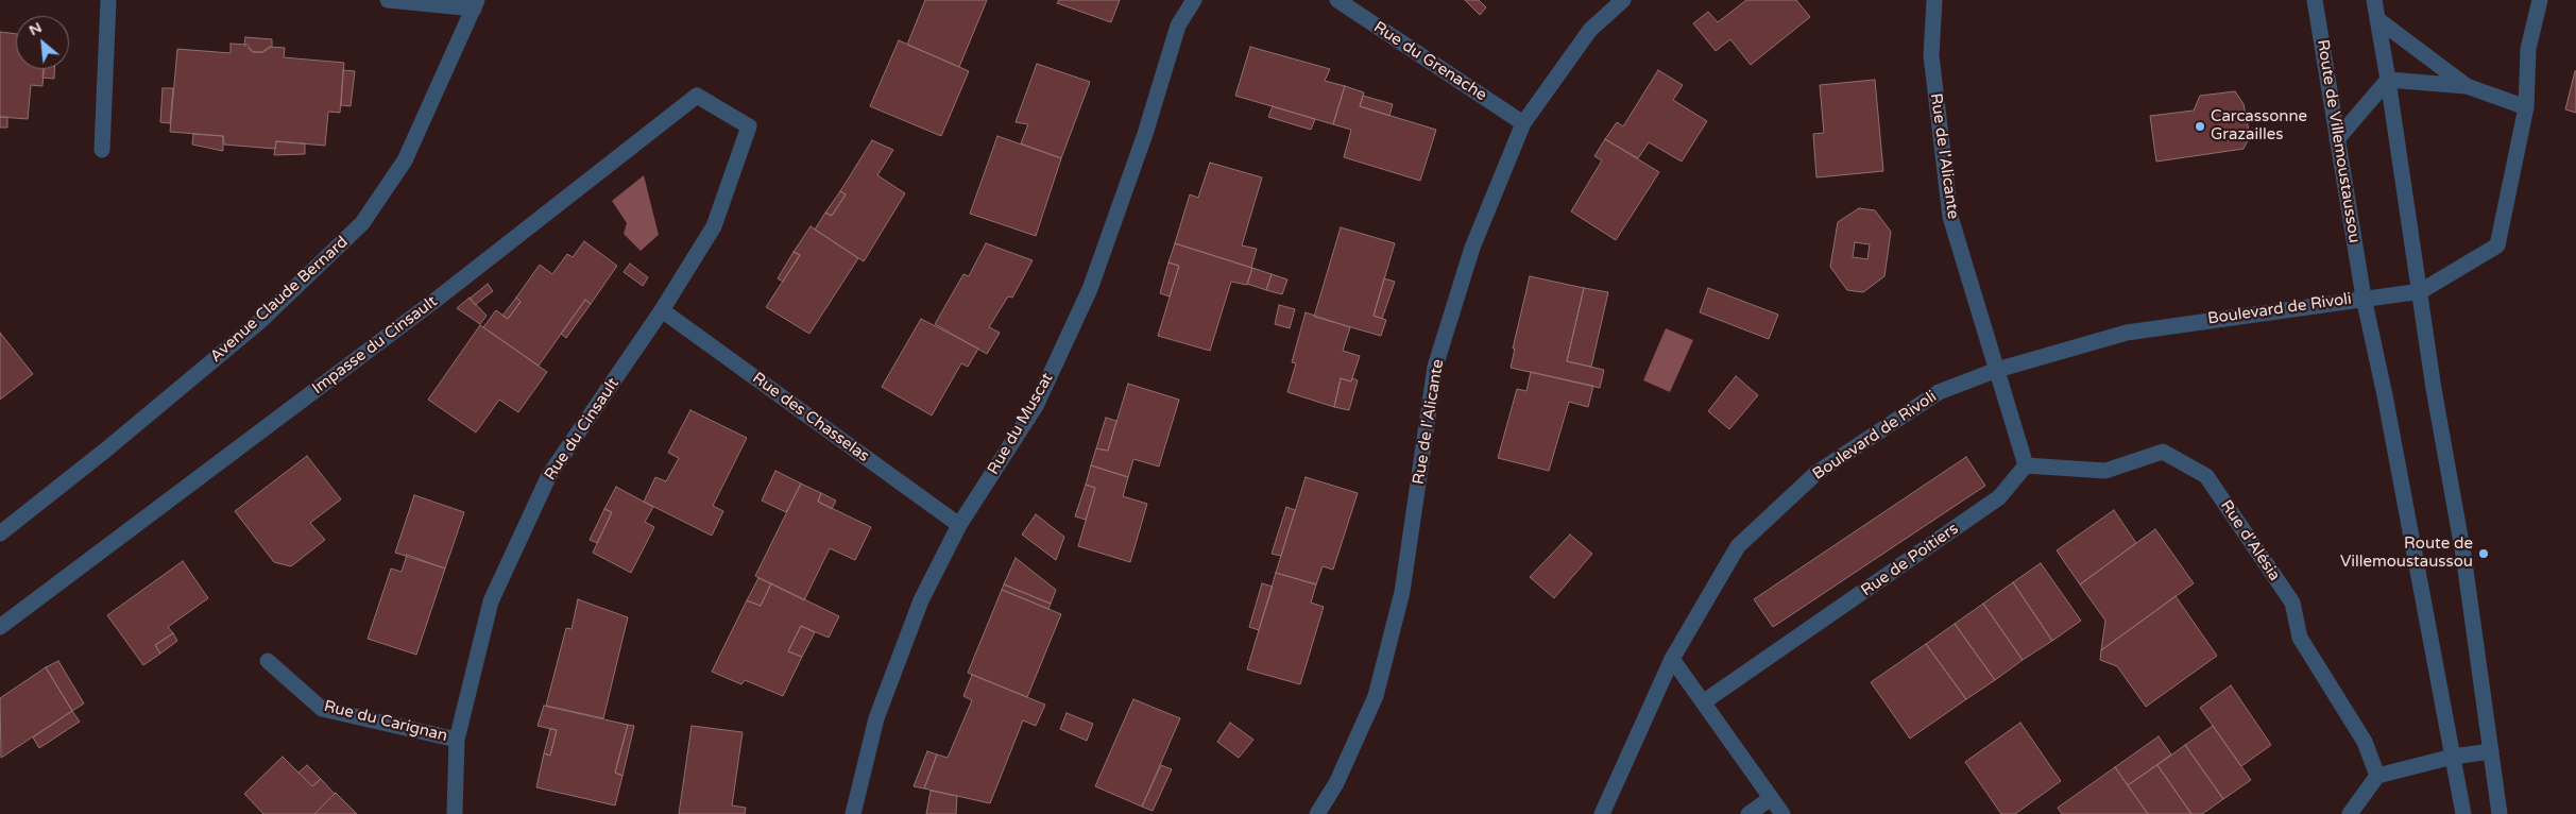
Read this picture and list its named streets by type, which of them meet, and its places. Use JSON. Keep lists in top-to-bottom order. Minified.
{"streets":{"street":["Rue du Grenache","Route de Villemoustaussou","Rue de l'Alicante","Avenue Claude Bernard","Boulevard de Rivoli","Impasse du Cinsault","Rue des Chasselas","Rue du Muscat","Rue du Cinsault","Rue d'Alésia","Rue de Poitiers","Rue du Carignan"]},"crossings":[["Rue du Grenache","Rue de l'Alicante"],["Route de Villemoustaussou","Boulevard de Rivoli"],["Rue de l'Alicante","Boulevard de Rivoli"],["Impasse du Cinsault","Rue du Cinsault"],["Rue des Chasselas","Rue du Muscat"],["Rue des Chasselas","Rue du Cinsault"],["Rue du Cinsault","Rue du Carignan"],["Rue d'Alésia","Rue de Poitiers"]],"places":["Carcassonne Grazailles","Route de Villemoustaussou"],"north":"top left"}
